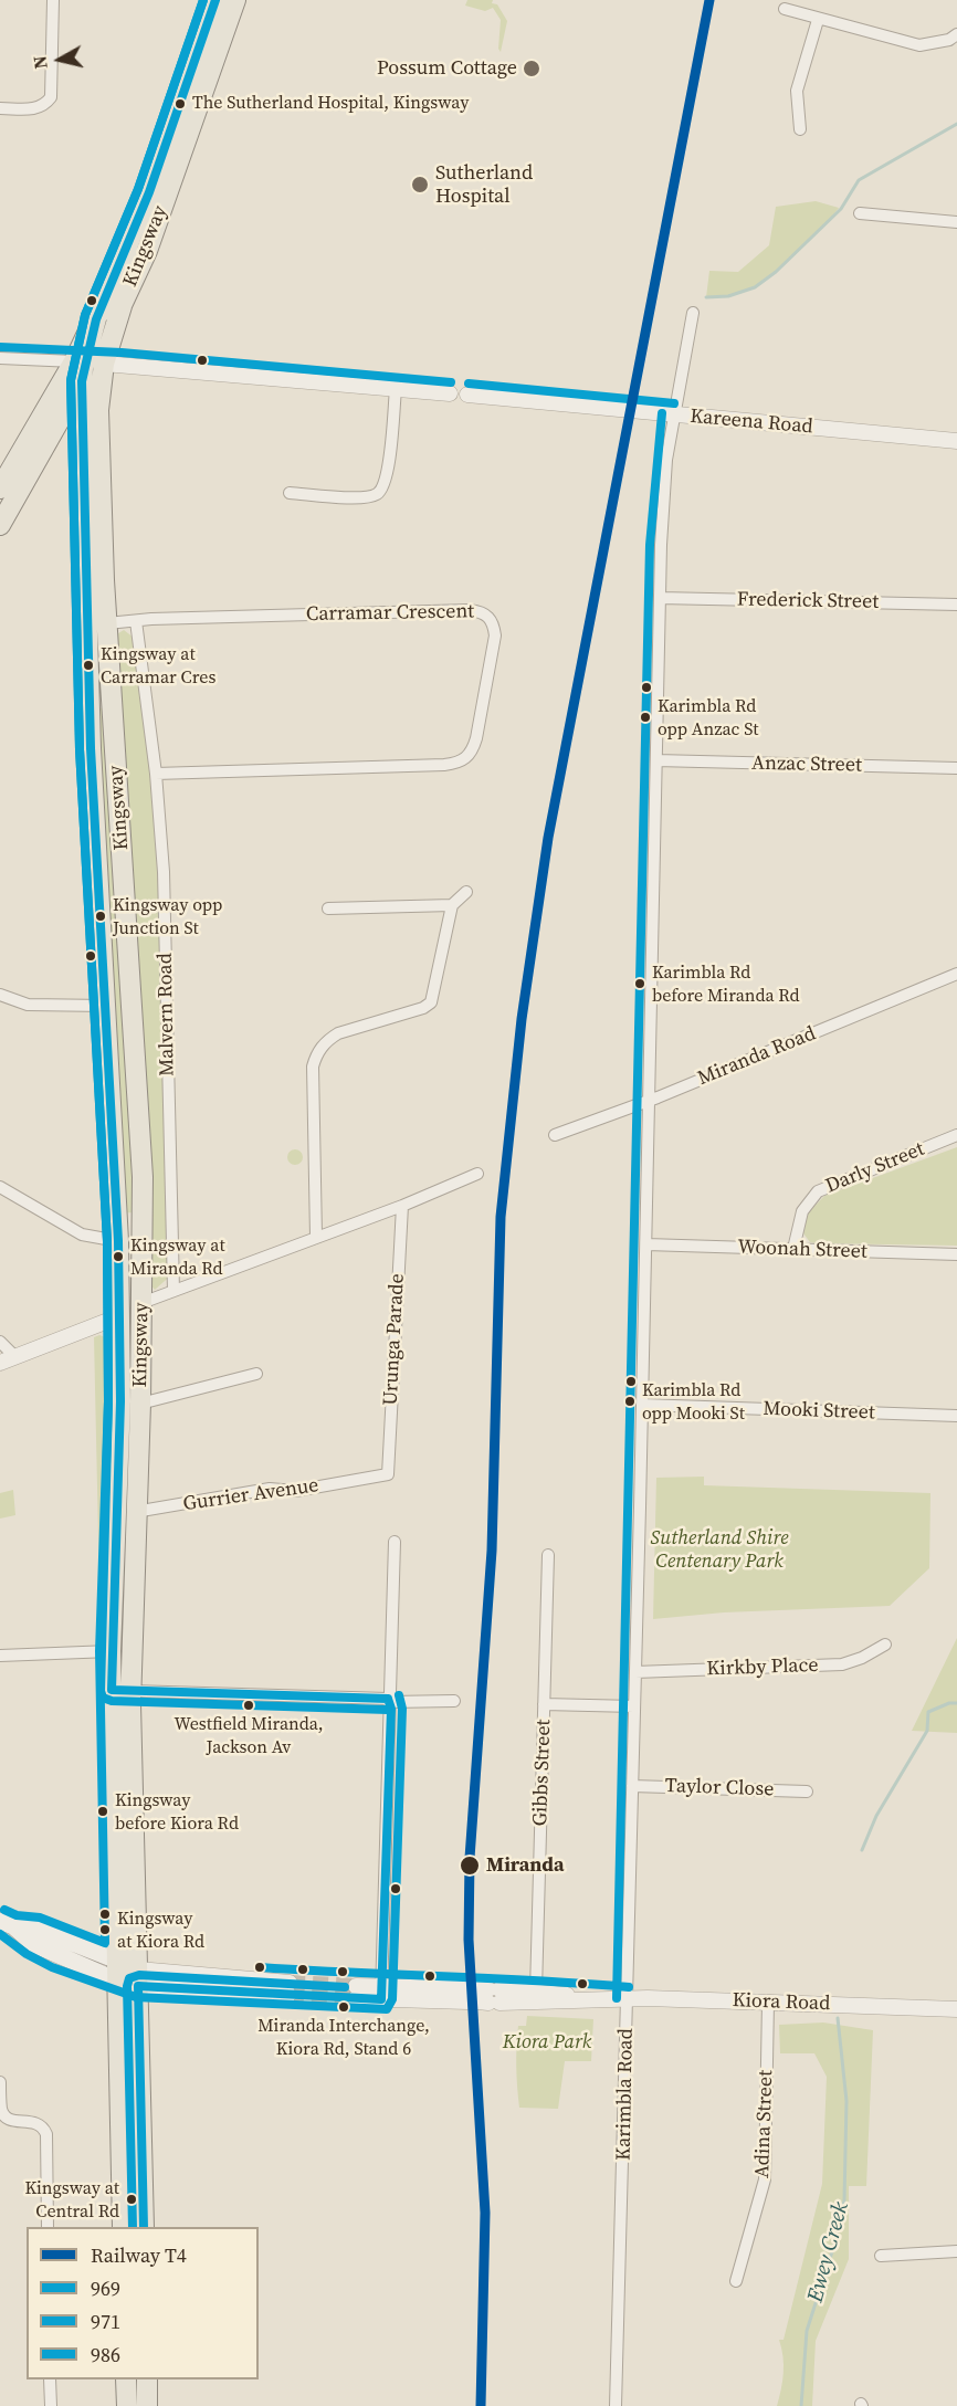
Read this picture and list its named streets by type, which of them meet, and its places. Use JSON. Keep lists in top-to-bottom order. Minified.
{"streets":{"main road":["Kingsway","Gurrier Avenue"],"street":["Kareena Road","Frederick Street","Carramar Crescent","Anzac Street","Malvern Road","Miranda Road","Darly Street","Woonah Street","Urunga Parade","Mooki Street","Kirkby Place","Gibbs Street","Taylor Close","Kiora Road","Karimbla Road","Adina Street"]},"crossings":[["Kingsway","Carramar Crescent"],["Kingsway","Gurrier Avenue"],["Kareena Road","Karimbla Road"],["Frederick Street","Karimbla Road"],["Carramar Crescent","Malvern Road"],["Anzac Street","Karimbla Road"],["Miranda Road","Karimbla Road"],["Darly Street","Woonah Street"],["Woonah Street","Karimbla Road"],["Urunga Parade","Gurrier Avenue"],["Mooki Street","Karimbla Road"],["Kirkby Place","Karimbla Road"],["Gibbs Street","Kiora Road"],["Taylor Close","Karimbla Road"],["Kiora Road","Karimbla Road"],["Kiora Road","Adina Street"]],"water":["Ewey Creek"],"parks":["Sutherland Shire Centenary Park","Kiora Park"],"places":["Possum Cottage","The Sutherland Hospital, Kingsway","Sutherland Hospital","Kingsway at Carramar Cres","Karimbla Rd opp Anzac St","Kingsway opp Junction St","Karimbla Rd before Miranda Rd","Kingsway at Miranda Rd","Karimbla Rd opp Mooki St","Westfield Miranda, Jackson Av","Kingsway before Kiora Rd","Miranda","Kingsway at Kiora Rd","Miranda Interchange, Kiora Rd, Stand 6","Kingsway at Central Rd"],"lines":["rail line T4","transit line 969","transit line 971","transit line 986"],"legend":["Railway T4","969","971","986"],"north":"left"}
